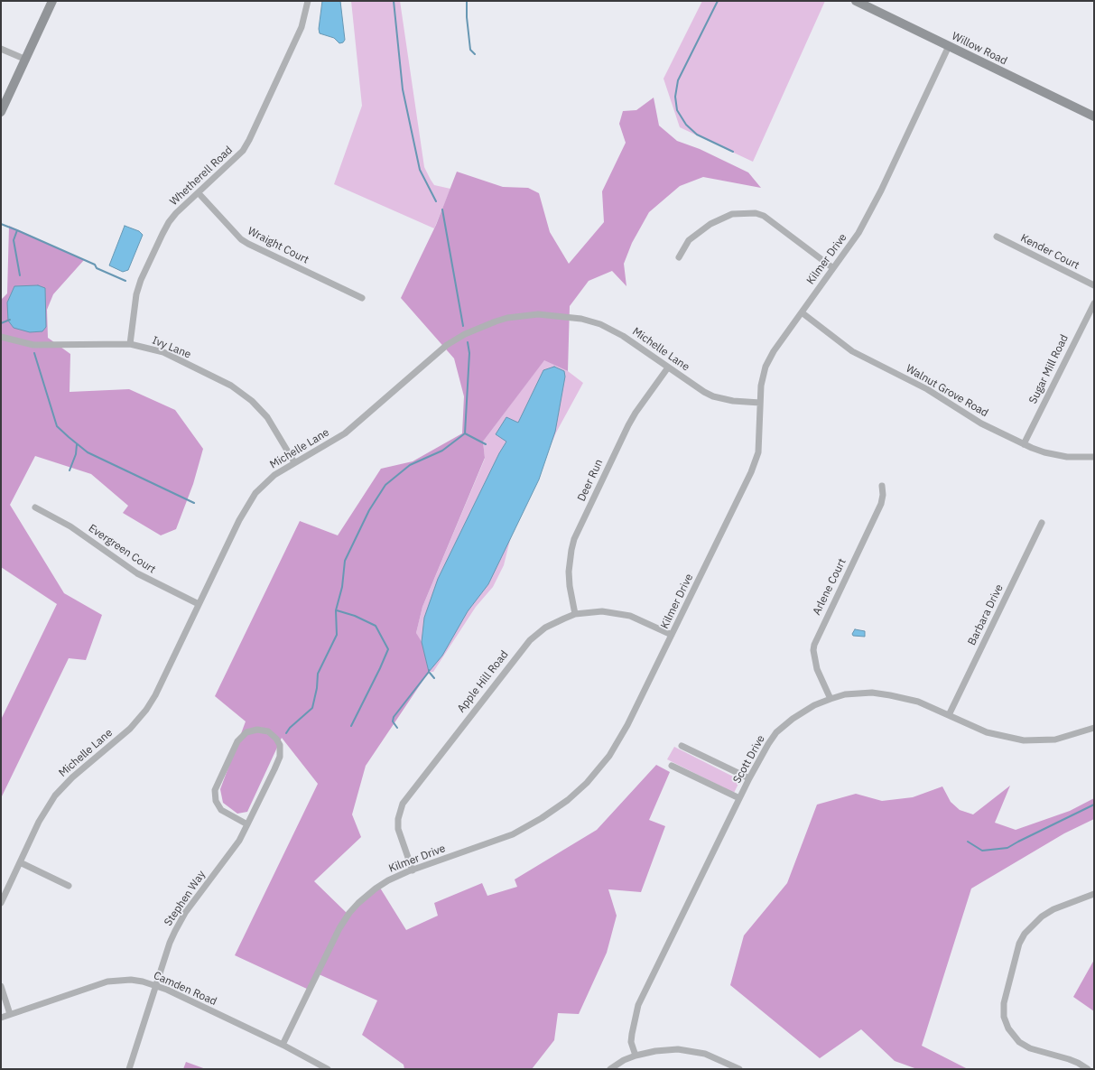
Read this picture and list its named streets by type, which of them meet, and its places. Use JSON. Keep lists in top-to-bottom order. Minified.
{"streets":{"street":["Willow Road","Whetherell Road","Wraight Court","Kender Court","Kilmer Drive","Ivy Lane","Michelle Lane","Sugar Mill Road","Walnut Grove Road","Deer Run","Evergreen Court","Arlene Court","Barbara Drive","Apple Hill Road","Scott Drive","Stephen Way","Camden Road"]},"crossings":[["Willow Road","Kilmer Drive"],["Whetherell Road","Wraight Court"],["Whetherell Road","Ivy Lane"],["Kilmer Drive","Michelle Lane"],["Kilmer Drive","Walnut Grove Road"],["Kilmer Drive","Apple Hill Road"],["Kilmer Drive","Camden Road"],["Ivy Lane","Michelle Lane"],["Michelle Lane","Deer Run"],["Michelle Lane","Evergreen Court"],["Sugar Mill Road","Walnut Grove Road"],["Deer Run","Apple Hill Road"],["Arlene Court","Scott Drive"],["Barbara Drive","Scott Drive"],["Stephen Way","Camden Road"]]}
